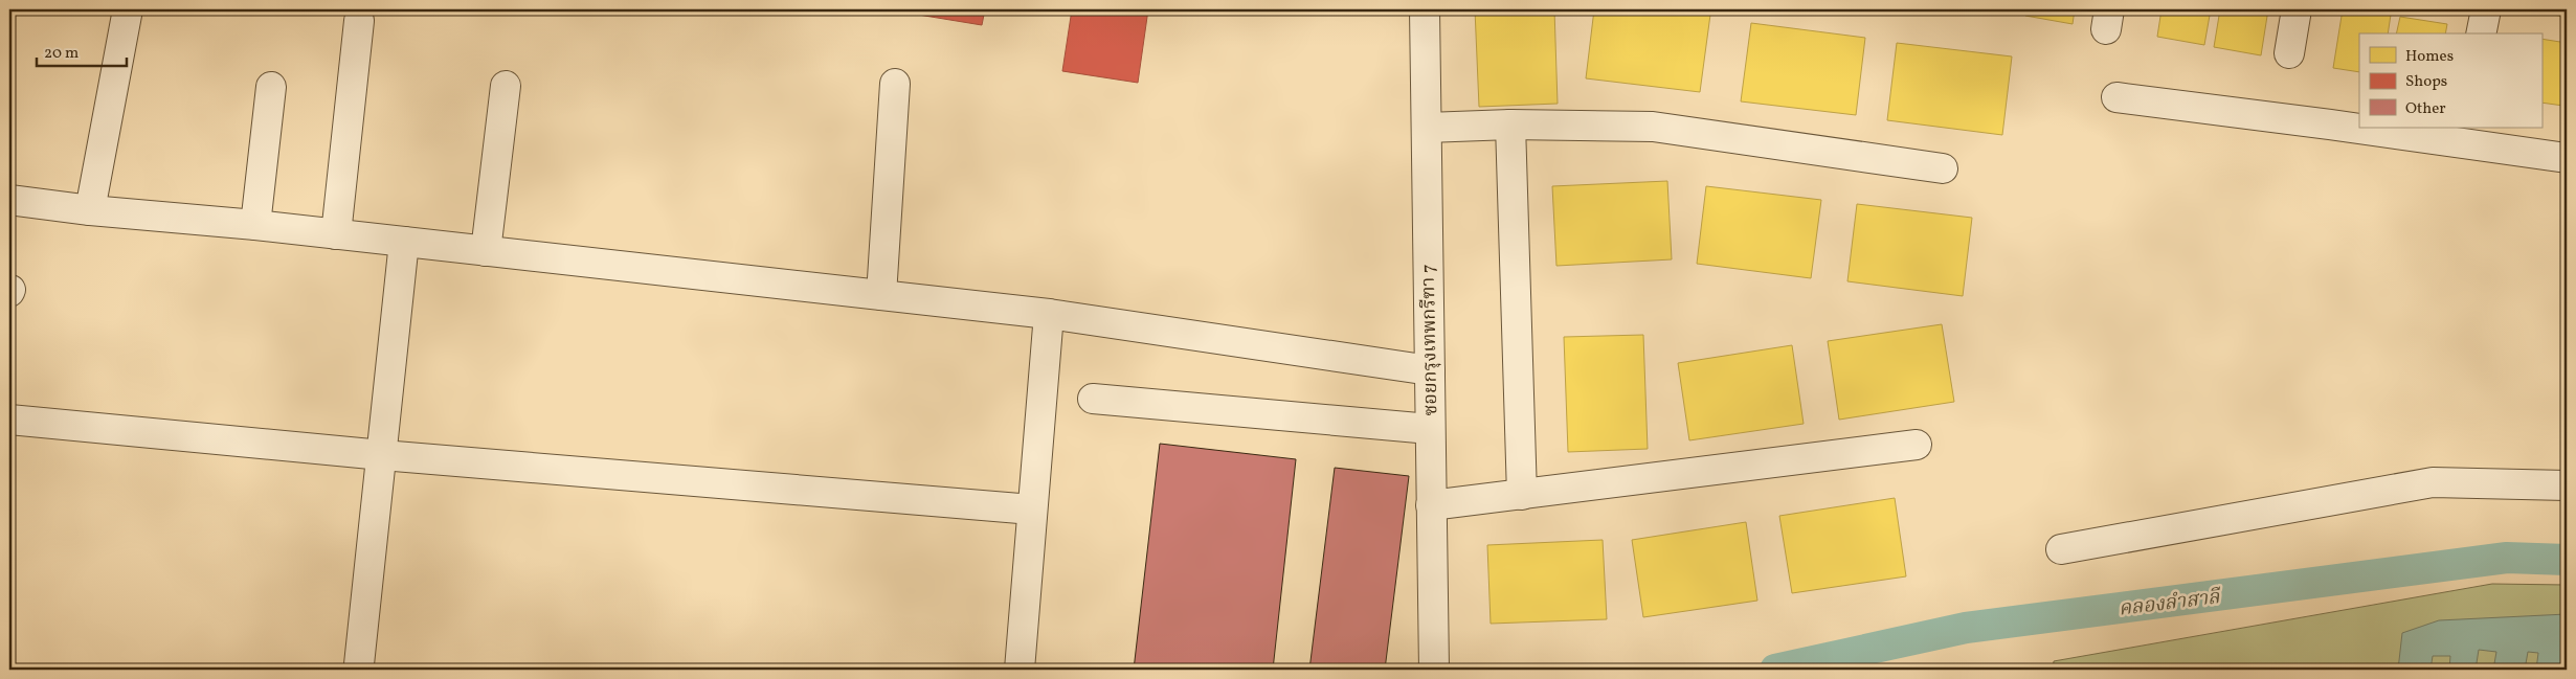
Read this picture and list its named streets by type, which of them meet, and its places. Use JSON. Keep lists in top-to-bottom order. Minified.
{"streets":{"street":["ซอยกรุงเทพกรีฑา 7"]},"water":["คลองลำสาลี"],"legend":["Homes","Shops","Other"],"scale_bar":"20 m"}
